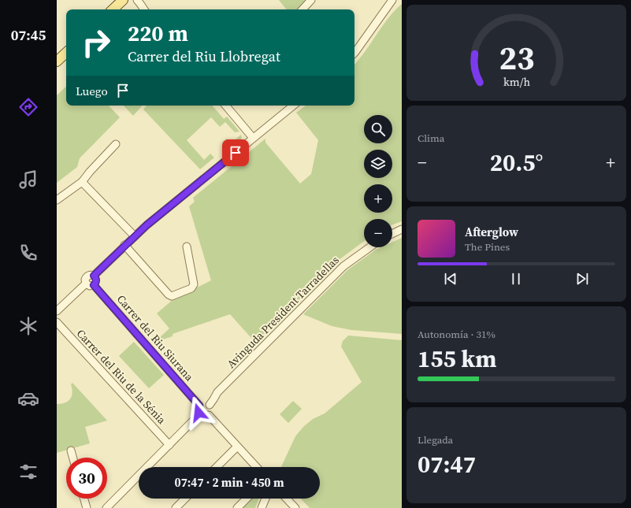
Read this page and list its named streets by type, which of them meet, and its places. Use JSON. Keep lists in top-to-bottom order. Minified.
{"streets":{"street":["Avinguda President Tarradellas","Carrer del Riu Siurana","Carrer del Riu de la Sénia"]},"crossings":[["Avinguda President Tarradellas","Carrer del Riu Siurana"]],"page":{"tabs":"07:45","turn":["220 m","Carrer del Riu Llobregat"],"then":"Luego","tile":["Clima",["Autonomía · 31%","155 km"],["Llegada","07:47"]],"map_buttons":["+","−"],"heat":["−","20.5°","+"],"song":["Afterglow","The Pines"],"limit":"30","trip":"07:47 · 2 min · 450 m","gauge":["23","km/h"]}}
